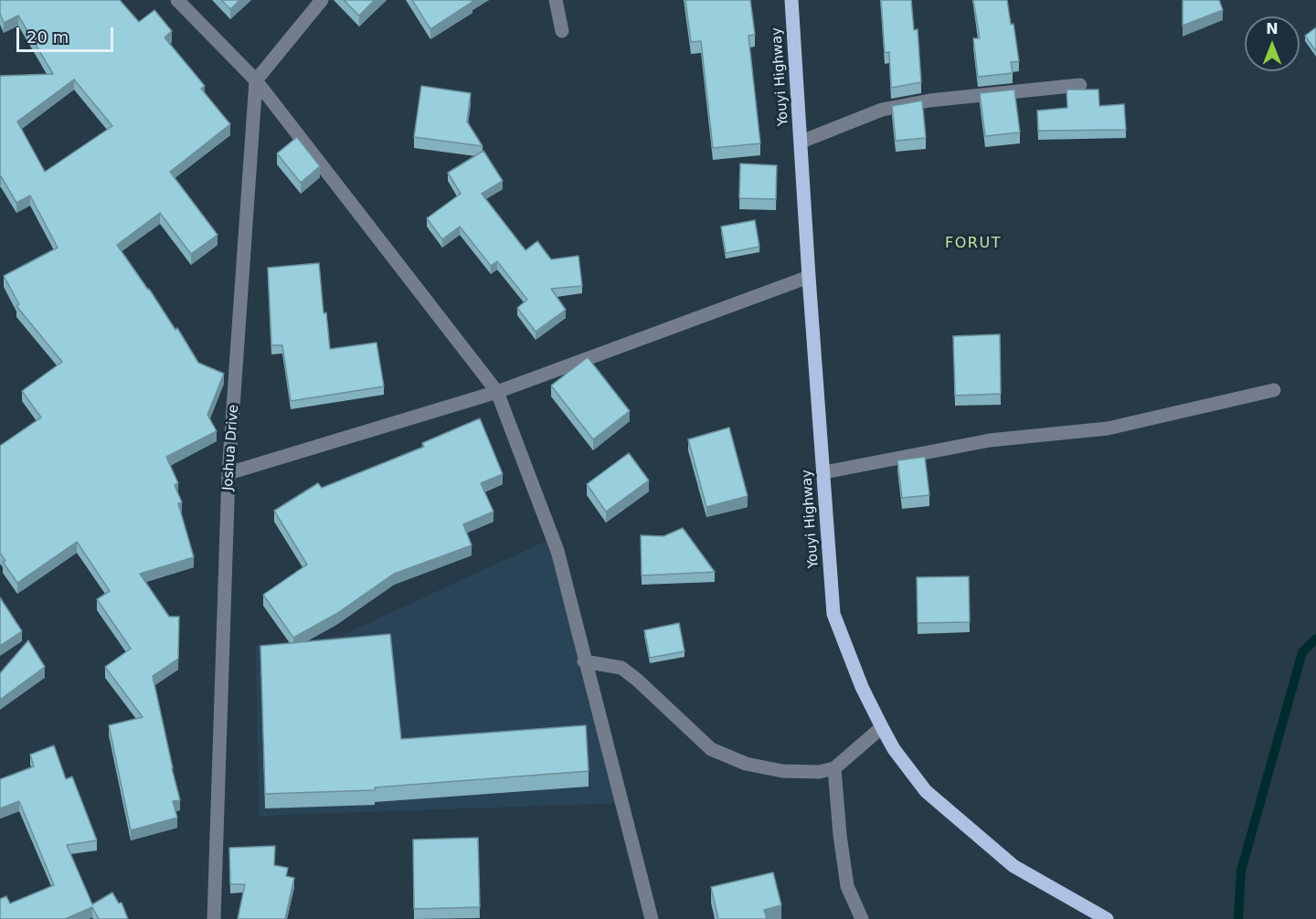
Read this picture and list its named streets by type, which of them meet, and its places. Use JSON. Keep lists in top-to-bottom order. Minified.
{"streets":{"main road":["Youyi Highway"],"street":["Joshua Drive"]},"districts":["FORUT"],"scale_bar":"20 m","north":"top"}
